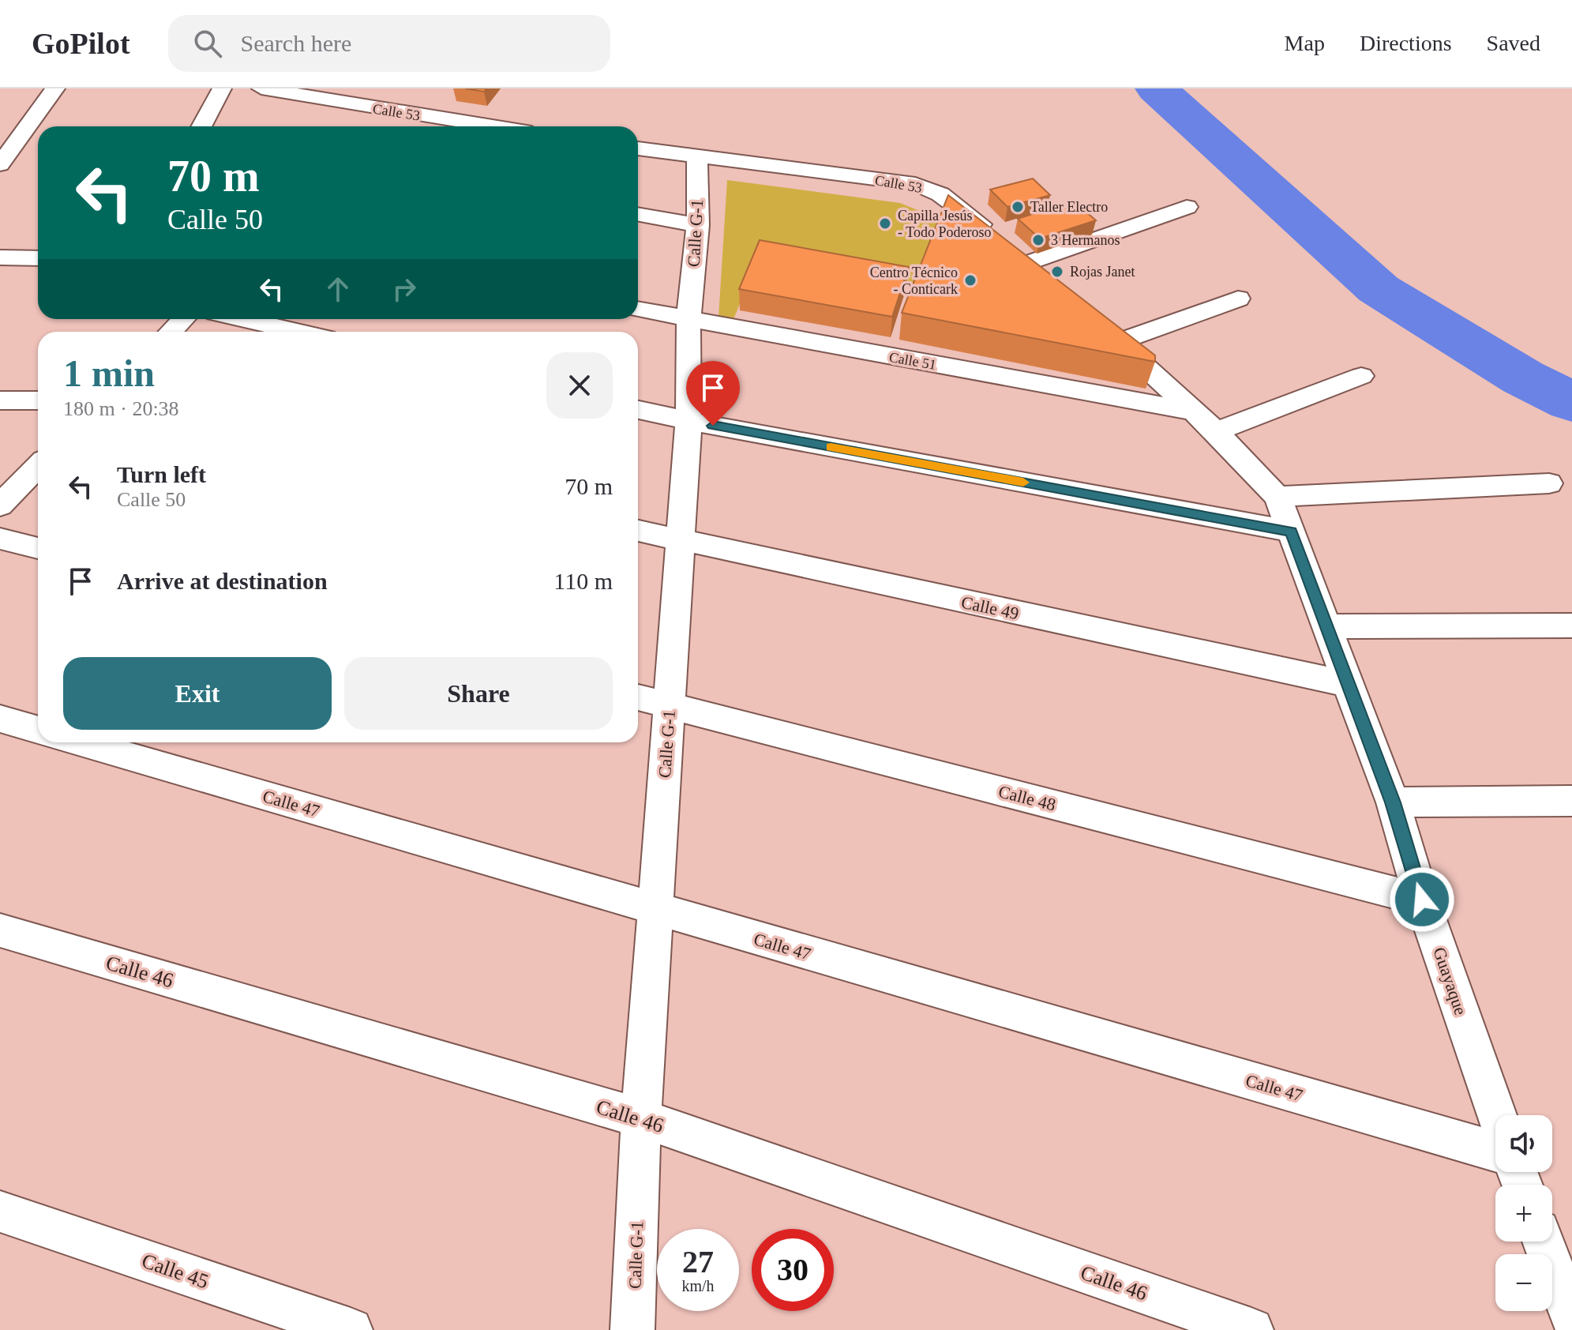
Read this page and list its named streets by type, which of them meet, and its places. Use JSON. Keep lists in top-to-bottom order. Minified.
{"streets":{"street":["Calle 53","Calle G-1","Calle 51","Calle 49","Calle 48","Calle 47","Calle 46","Guayaque","Calle 45"]},"crossings":[["Calle 53","Calle G-1"],["Calle G-1","Calle 51"],["Calle G-1","Calle 49"],["Calle G-1","Calle 48"],["Calle G-1","Calle 47"],["Calle G-1","Calle 46"],["Calle 49","Guayaque"],["Calle 48","Guayaque"]],"places":["Taller Electro","Capilla Jesús - Todo Poderoso","3 Hermanos","Rojas Janet","Centro Técnico - Conticark"],"page":{"header":"GoPilot","search":"Search here","nav":["Map","Directions","Saved"],"turn":["70 m","Calle 50"],"heading":["1 min","180 m · 20:38"],"list":[{"name":"Turn left","note":"Calle 50","value":"70 m"},{"name":"Arrive at destination","value":"110 m"}],"buttons":["Exit","Share"],"map_buttons":["+","−"],"speed":"27 km/h","limit":"30"}}
